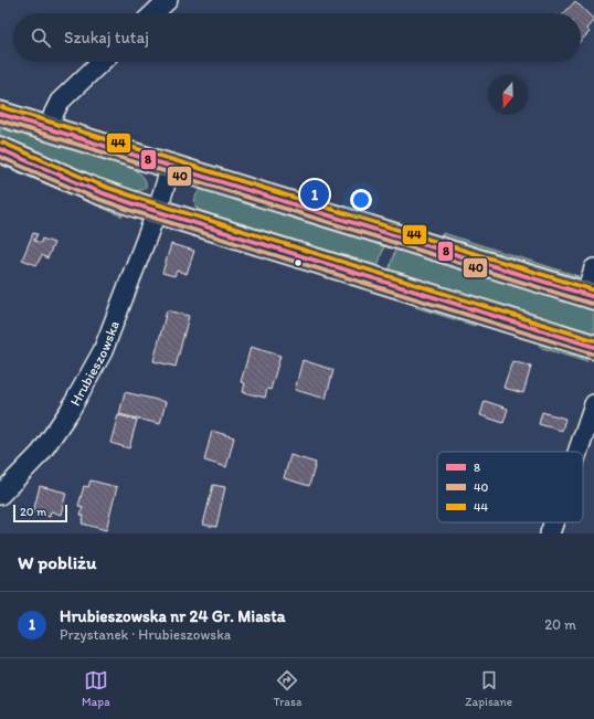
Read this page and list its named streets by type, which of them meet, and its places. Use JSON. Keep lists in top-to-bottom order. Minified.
{"streets":{"street":["Hrubieszowska"]},"lines":["transit line 44","transit line 8","transit line 40"],"legend":["8","40","44"],"scale_bar":"20 m","north":"bottom","page":{"search":"Szukaj tutaj","pins":"1","scale":"20 m","heading":"W pobliżu","list":[{"mark":"1","name":"Hrubieszowska nr 24 Gr. Miasta","note":"Przystanek · Hrubieszowska","value":"20 m"}],"nav":["Mapa","Trasa","Zapisane"]}}
